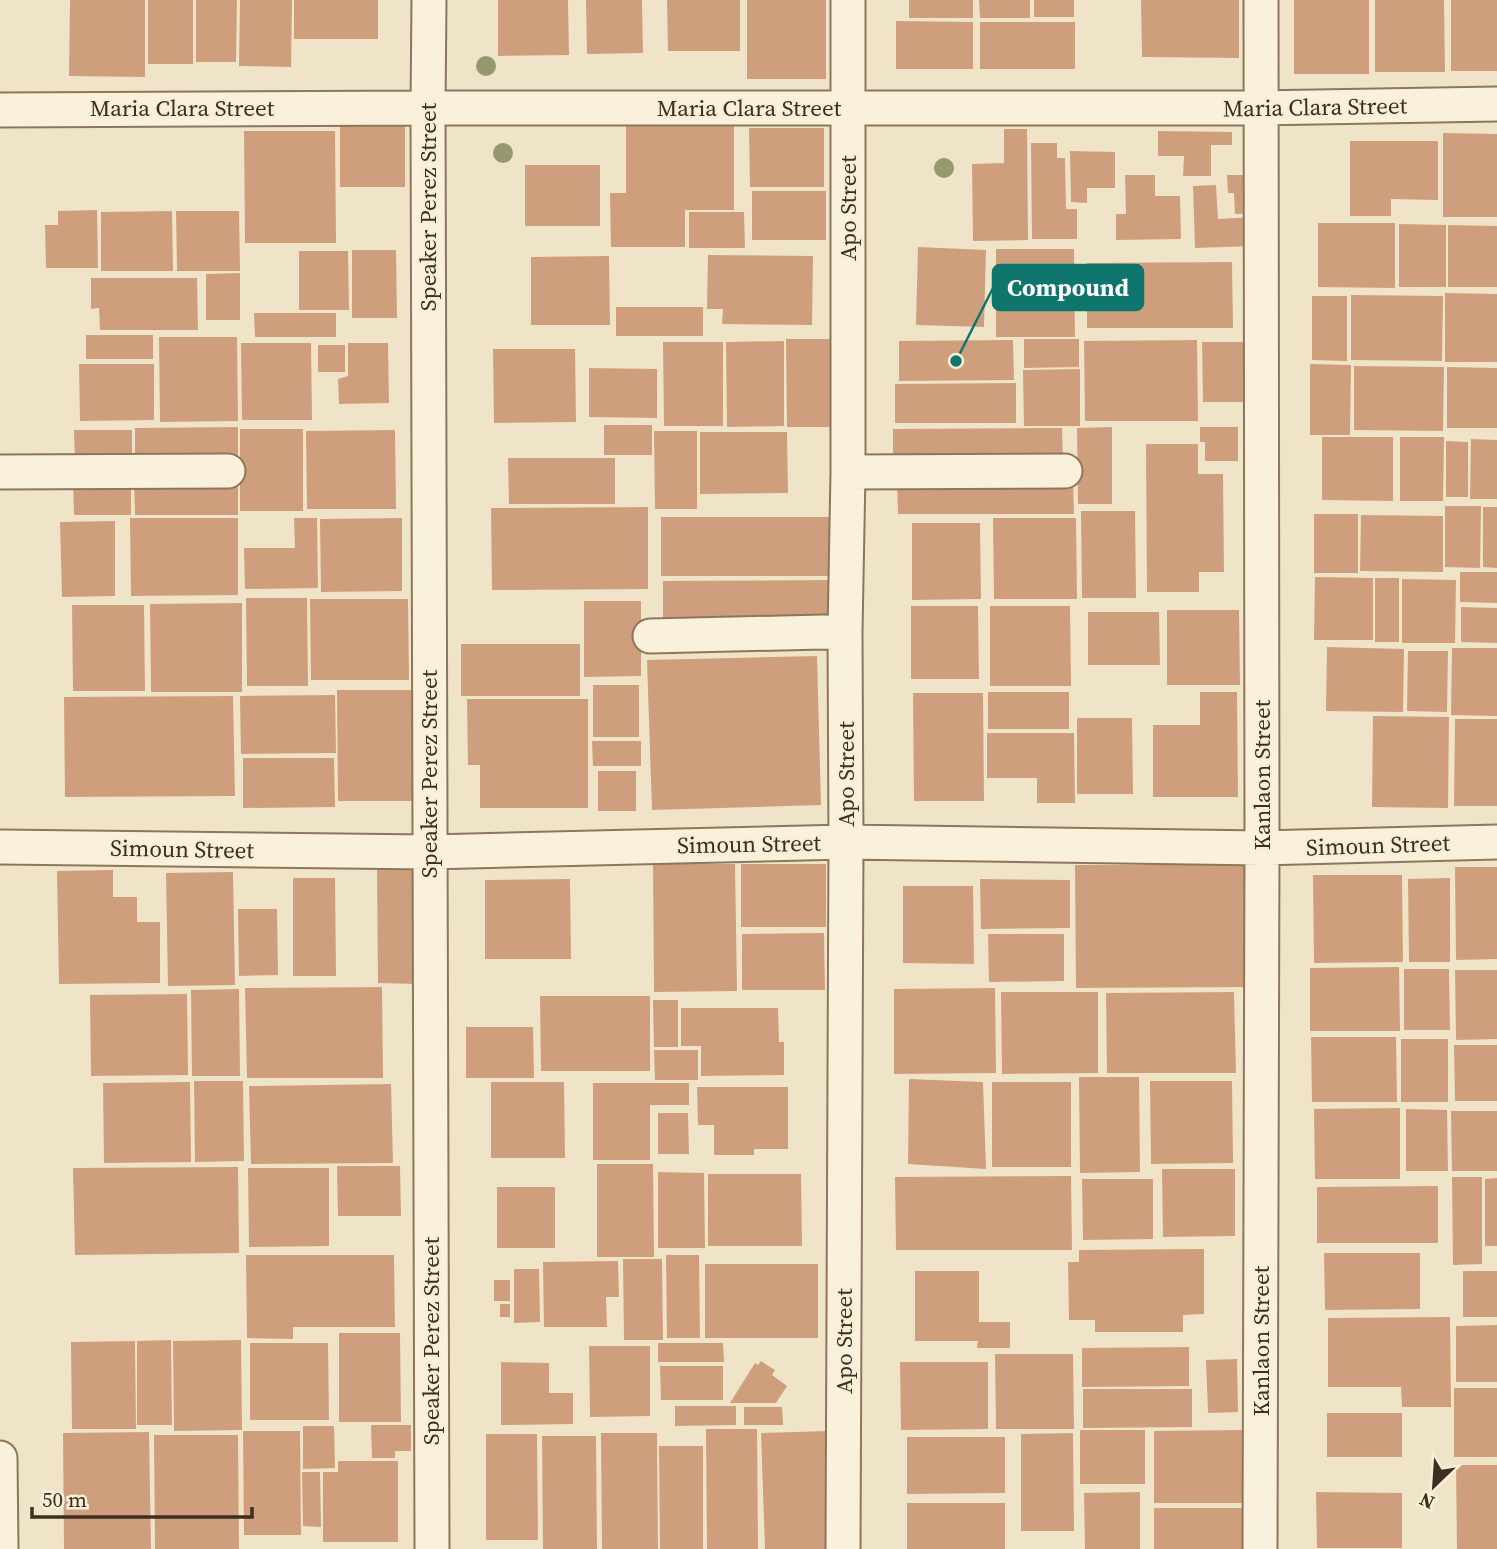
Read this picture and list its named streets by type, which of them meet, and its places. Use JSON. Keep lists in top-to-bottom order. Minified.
{"streets":{"street":["Maria Clara Street","Speaker Perez Street","Apo Street","Kanlaon Street","Simoun Street"]},"crossings":[["Maria Clara Street","Speaker Perez Street"],["Maria Clara Street","Apo Street"],["Maria Clara Street","Kanlaon Street"],["Speaker Perez Street","Simoun Street"],["Apo Street","Simoun Street"],["Kanlaon Street","Simoun Street"]],"places":["Compound"],"scale_bar":"50 m","north":"bottom left"}
